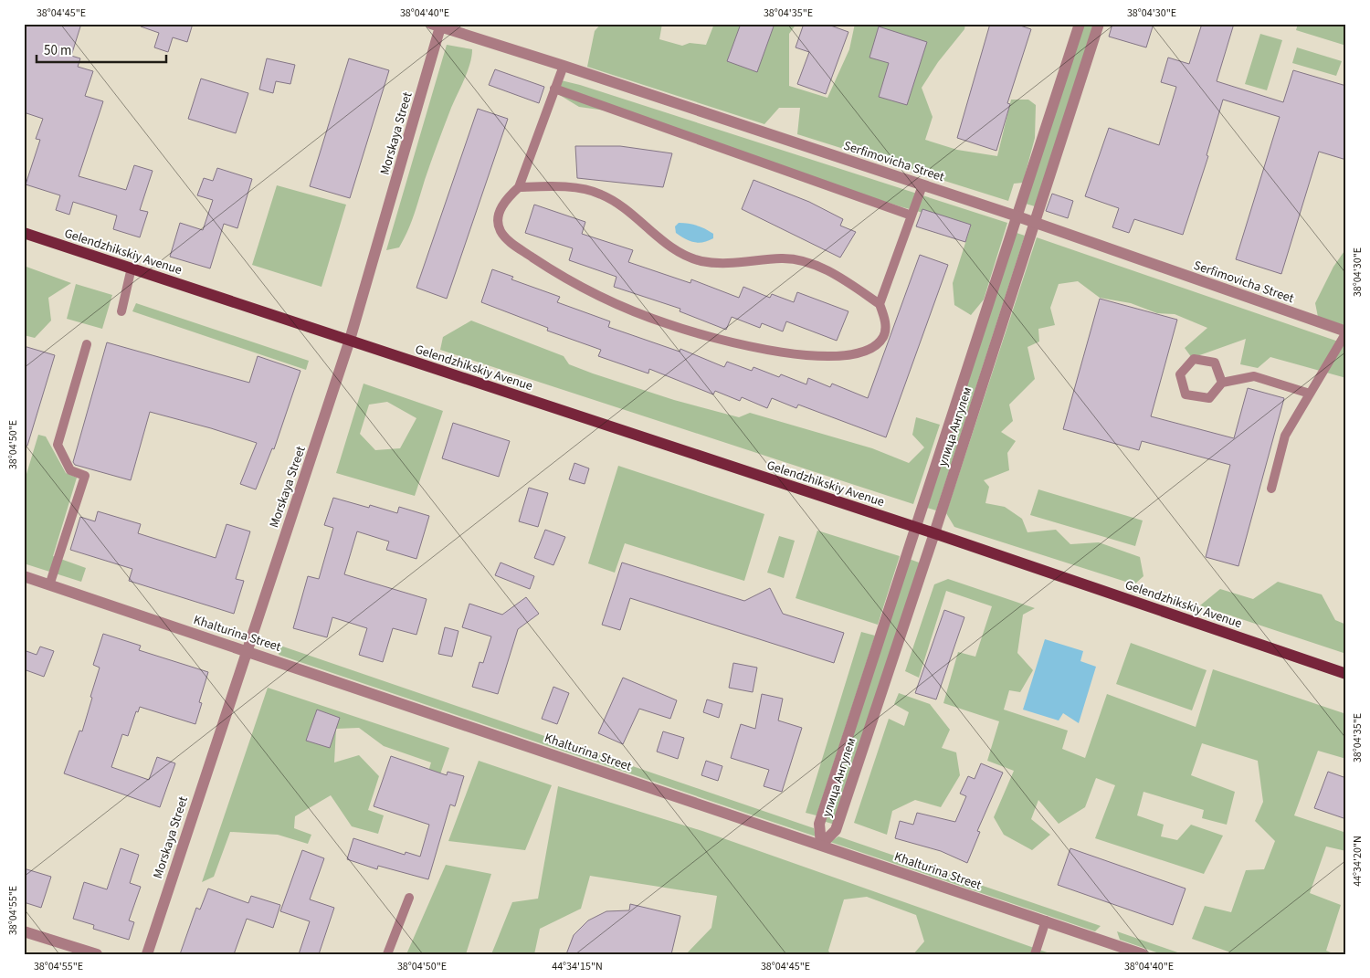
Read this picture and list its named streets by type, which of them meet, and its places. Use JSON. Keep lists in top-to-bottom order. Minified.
{"streets":{"main road":["Gelendzhikskiy Avenue"],"street":["Morskaya Street","Serfimovicha Street","улица Ангулем","Khalturina Street"]},"crossings":[["Morskaya Street","Serfimovicha Street"],["Morskaya Street","Gelendzhikskiy Avenue"],["Morskaya Street","Khalturina Street"],["Serfimovicha Street","улица Ангулем"],["Gelendzhikskiy Avenue","улица Ангулем"],["улица Ангулем","Khalturina Street"]],"scale_bar":"50 m","coordinates":["38°04'45\"E","38°04'40\"E","38°04'35\"E","38°04'30\"E","38°04'50\"E","44°34'20\"N","38°04'55\"E","44°34'15\"N"]}
